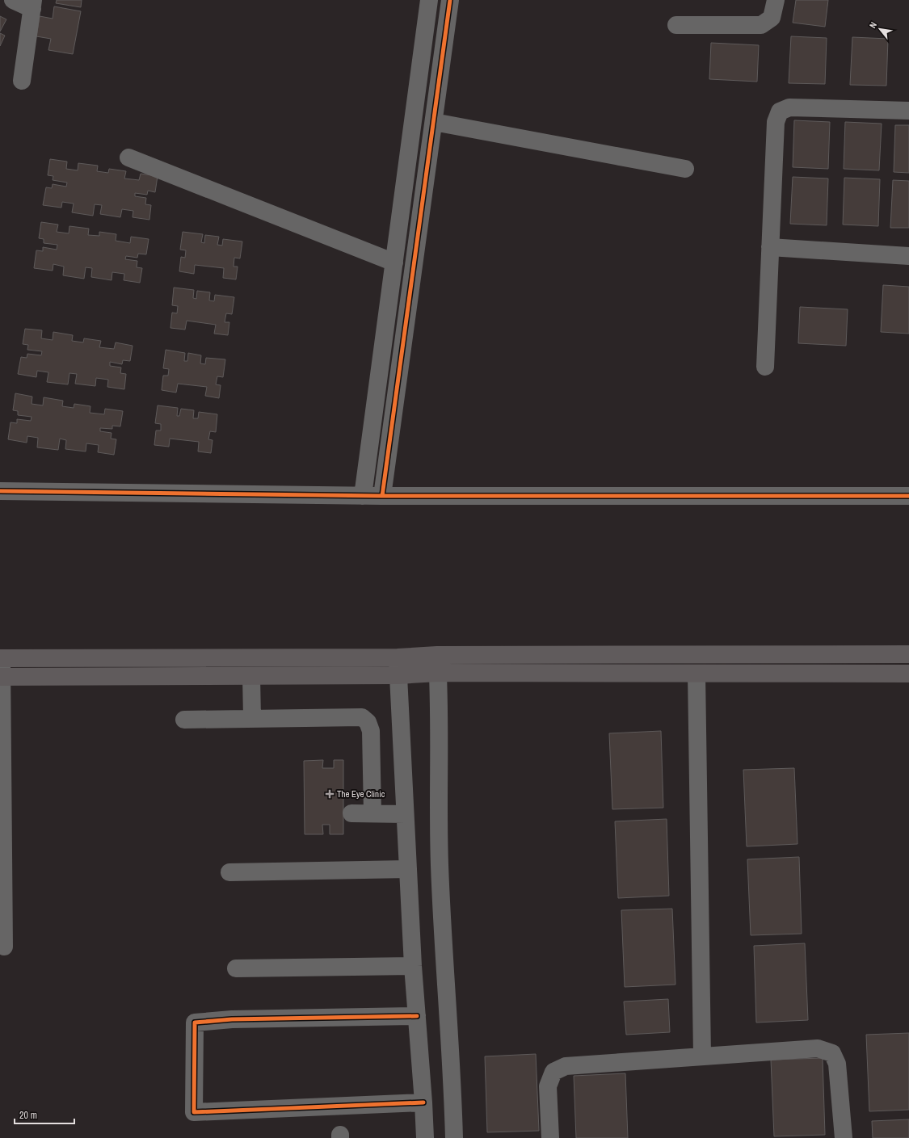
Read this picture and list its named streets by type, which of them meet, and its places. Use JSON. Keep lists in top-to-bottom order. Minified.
{"places":{"health":["The Eye Clinic"]},"scale_bar":"20 m","north":"top left"}
